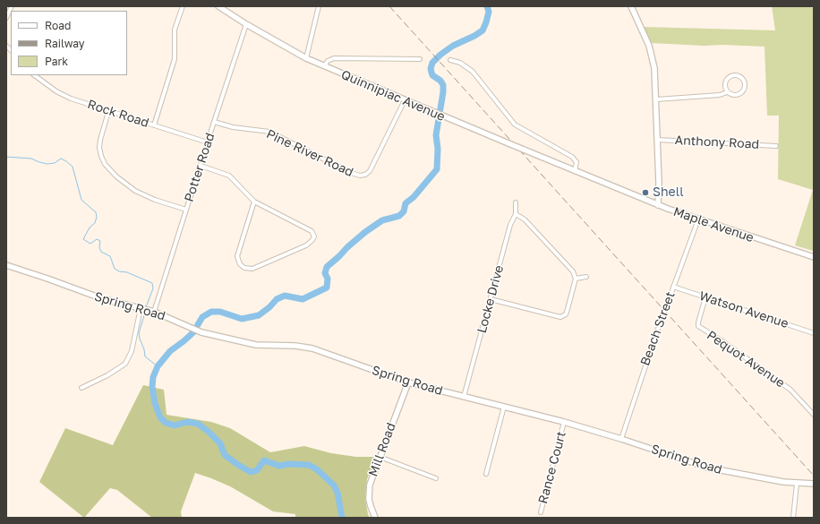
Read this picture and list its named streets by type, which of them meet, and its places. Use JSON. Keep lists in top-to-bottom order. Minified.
{"streets":{"street":["Quinnipiac Avenue","Rock Road","Anthony Road","Pine River Road","Potter Road","Maple Avenue","Locke Drive","Spring Road","Watson Avenue","Beach Street","Pequot Avenue","Mill Road","Rance Court"]},"crossings":[["Quinnipiac Avenue","Pine River Road"],["Quinnipiac Avenue","Potter Road"],["Quinnipiac Avenue","Maple Avenue"],["Rock Road","Potter Road"],["Pine River Road","Potter Road"],["Potter Road","Spring Road"],["Maple Avenue","Beach Street"],["Locke Drive","Spring Road"],["Spring Road","Beach Street"],["Spring Road","Mill Road"],["Spring Road","Rance Court"],["Watson Avenue","Beach Street"],["Watson Avenue","Pequot Avenue"]],"places":["Shell"],"legend":["Road","Railway","Park"]}
